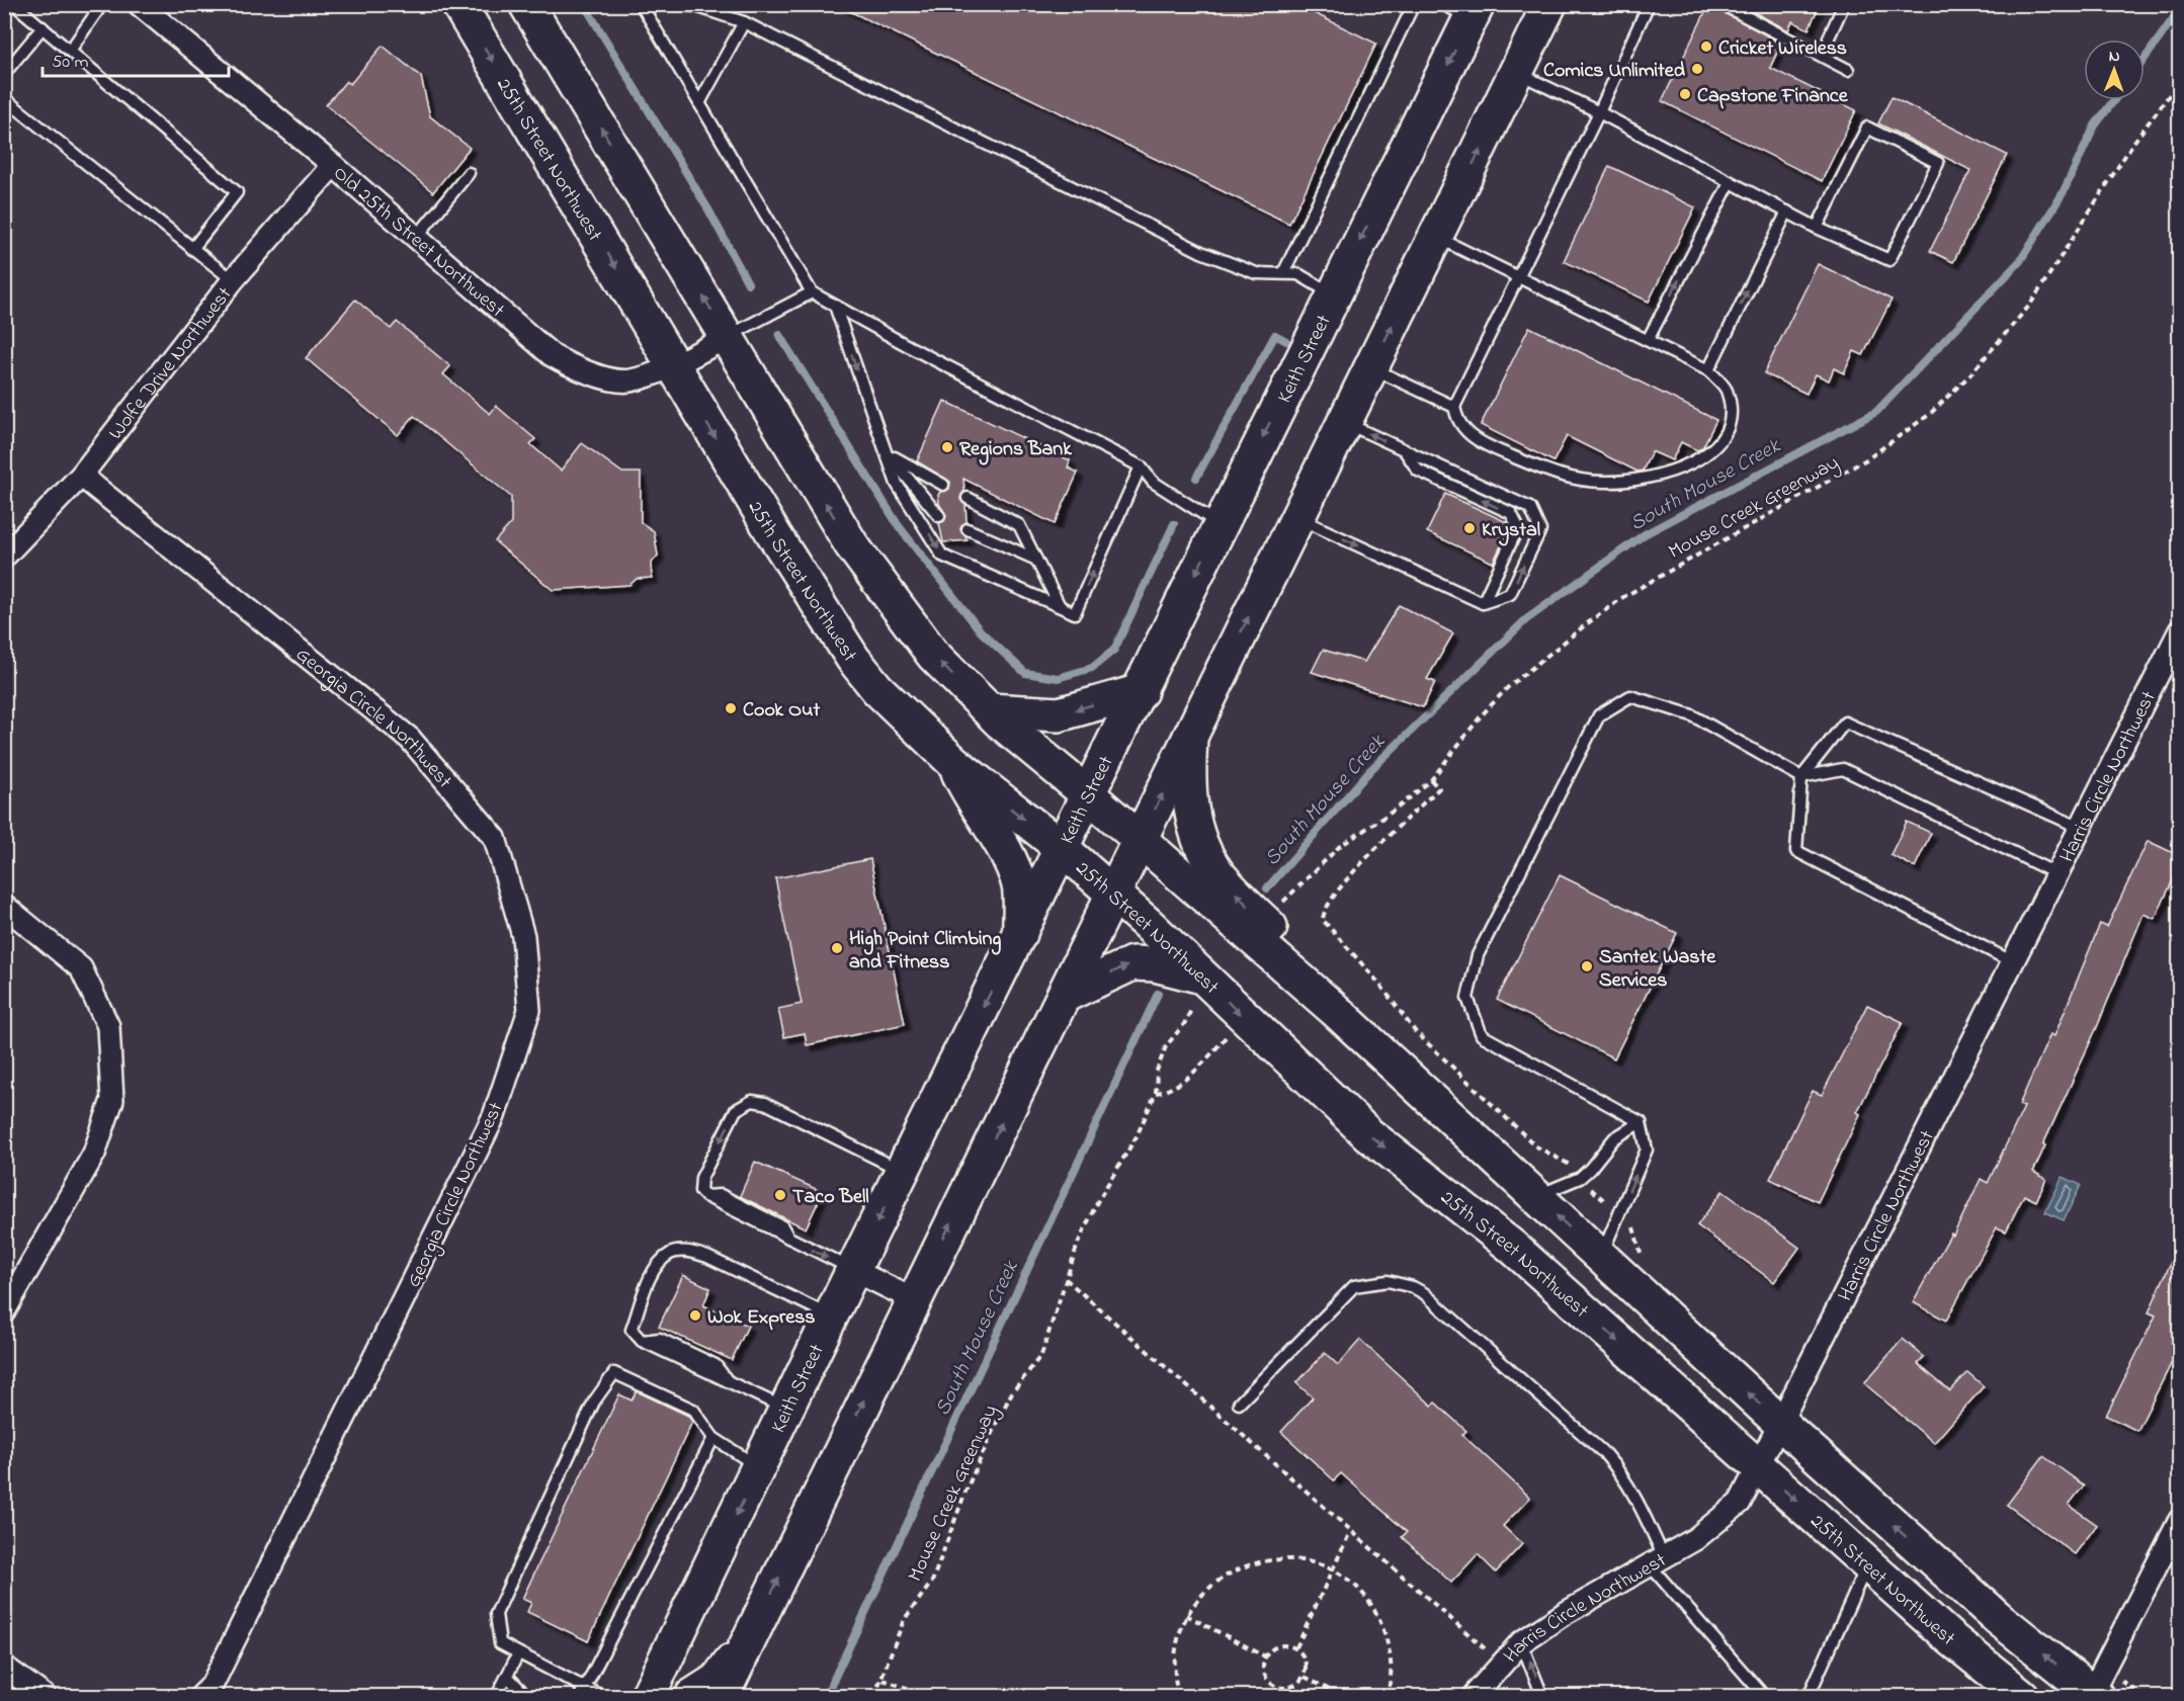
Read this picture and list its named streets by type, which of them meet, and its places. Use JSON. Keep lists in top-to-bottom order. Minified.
{"streets":{"main road":["25th Street Northwest","Keith Street"],"street":["Old 25th Street Northwest","Wolfe Drive Northwest","Georgia Circle Northwest","Harris Circle Northwest"],"path":["Mouse Creek Greenway"]},"crossings":[["25th Street Northwest","Old 25th Street Northwest"],["25th Street Northwest","Keith Street"],["25th Street Northwest","Harris Circle Northwest"],["Old 25th Street Northwest","Wolfe Drive Northwest"],["Wolfe Drive Northwest","Georgia Circle Northwest"]],"water":["South Mouse Creek"],"places":["Cricket Wireless","Comics Unlimited","Capstone Finance","Regions Bank","Krystal","Cook Out","High Point Climbing and Fitness","Santek Waste Services","Taco Bell","Wok Express"],"scale_bar":"50 m","north":"top"}
